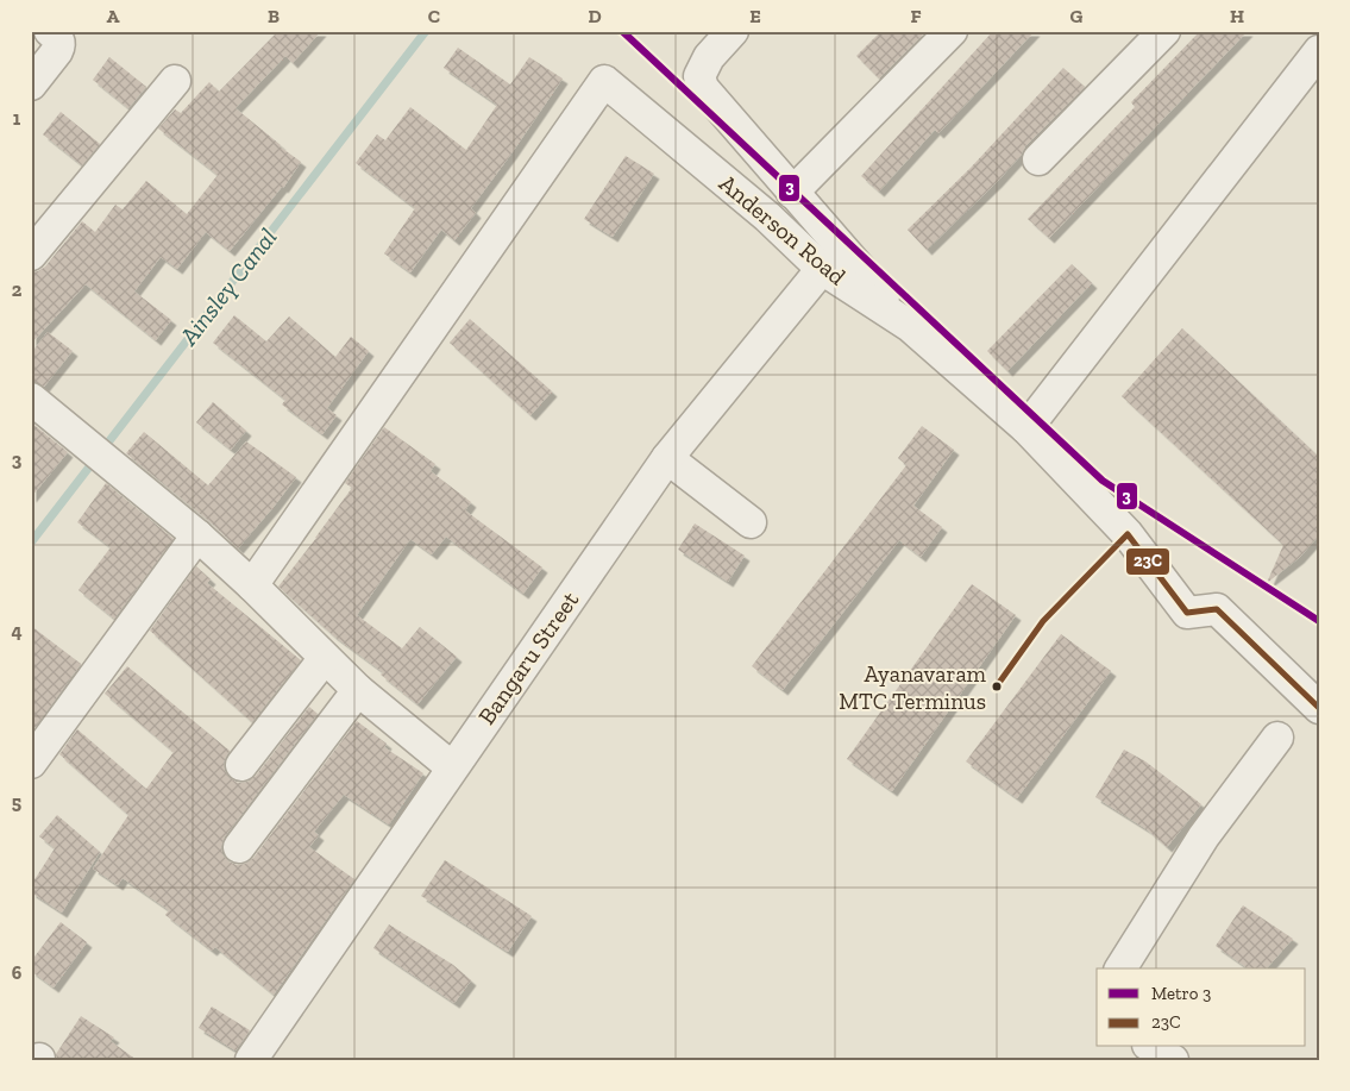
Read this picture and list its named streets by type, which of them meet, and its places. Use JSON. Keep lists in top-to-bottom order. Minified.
{"streets":{"street":["Anderson Road","Bangaru Street"]},"crossings":[["Anderson Road","Bangaru Street"]],"water":["Ainsley Canal"],"places":["Ayanavaram MTC Terminus"],"lines":["metro line 3","transit line 23C"],"legend":["Metro 3","23C"],"grid":{"columns":["A","B","C","D","E","F","G","H"],"rows":["1","2","3","4","5","6"]}}
